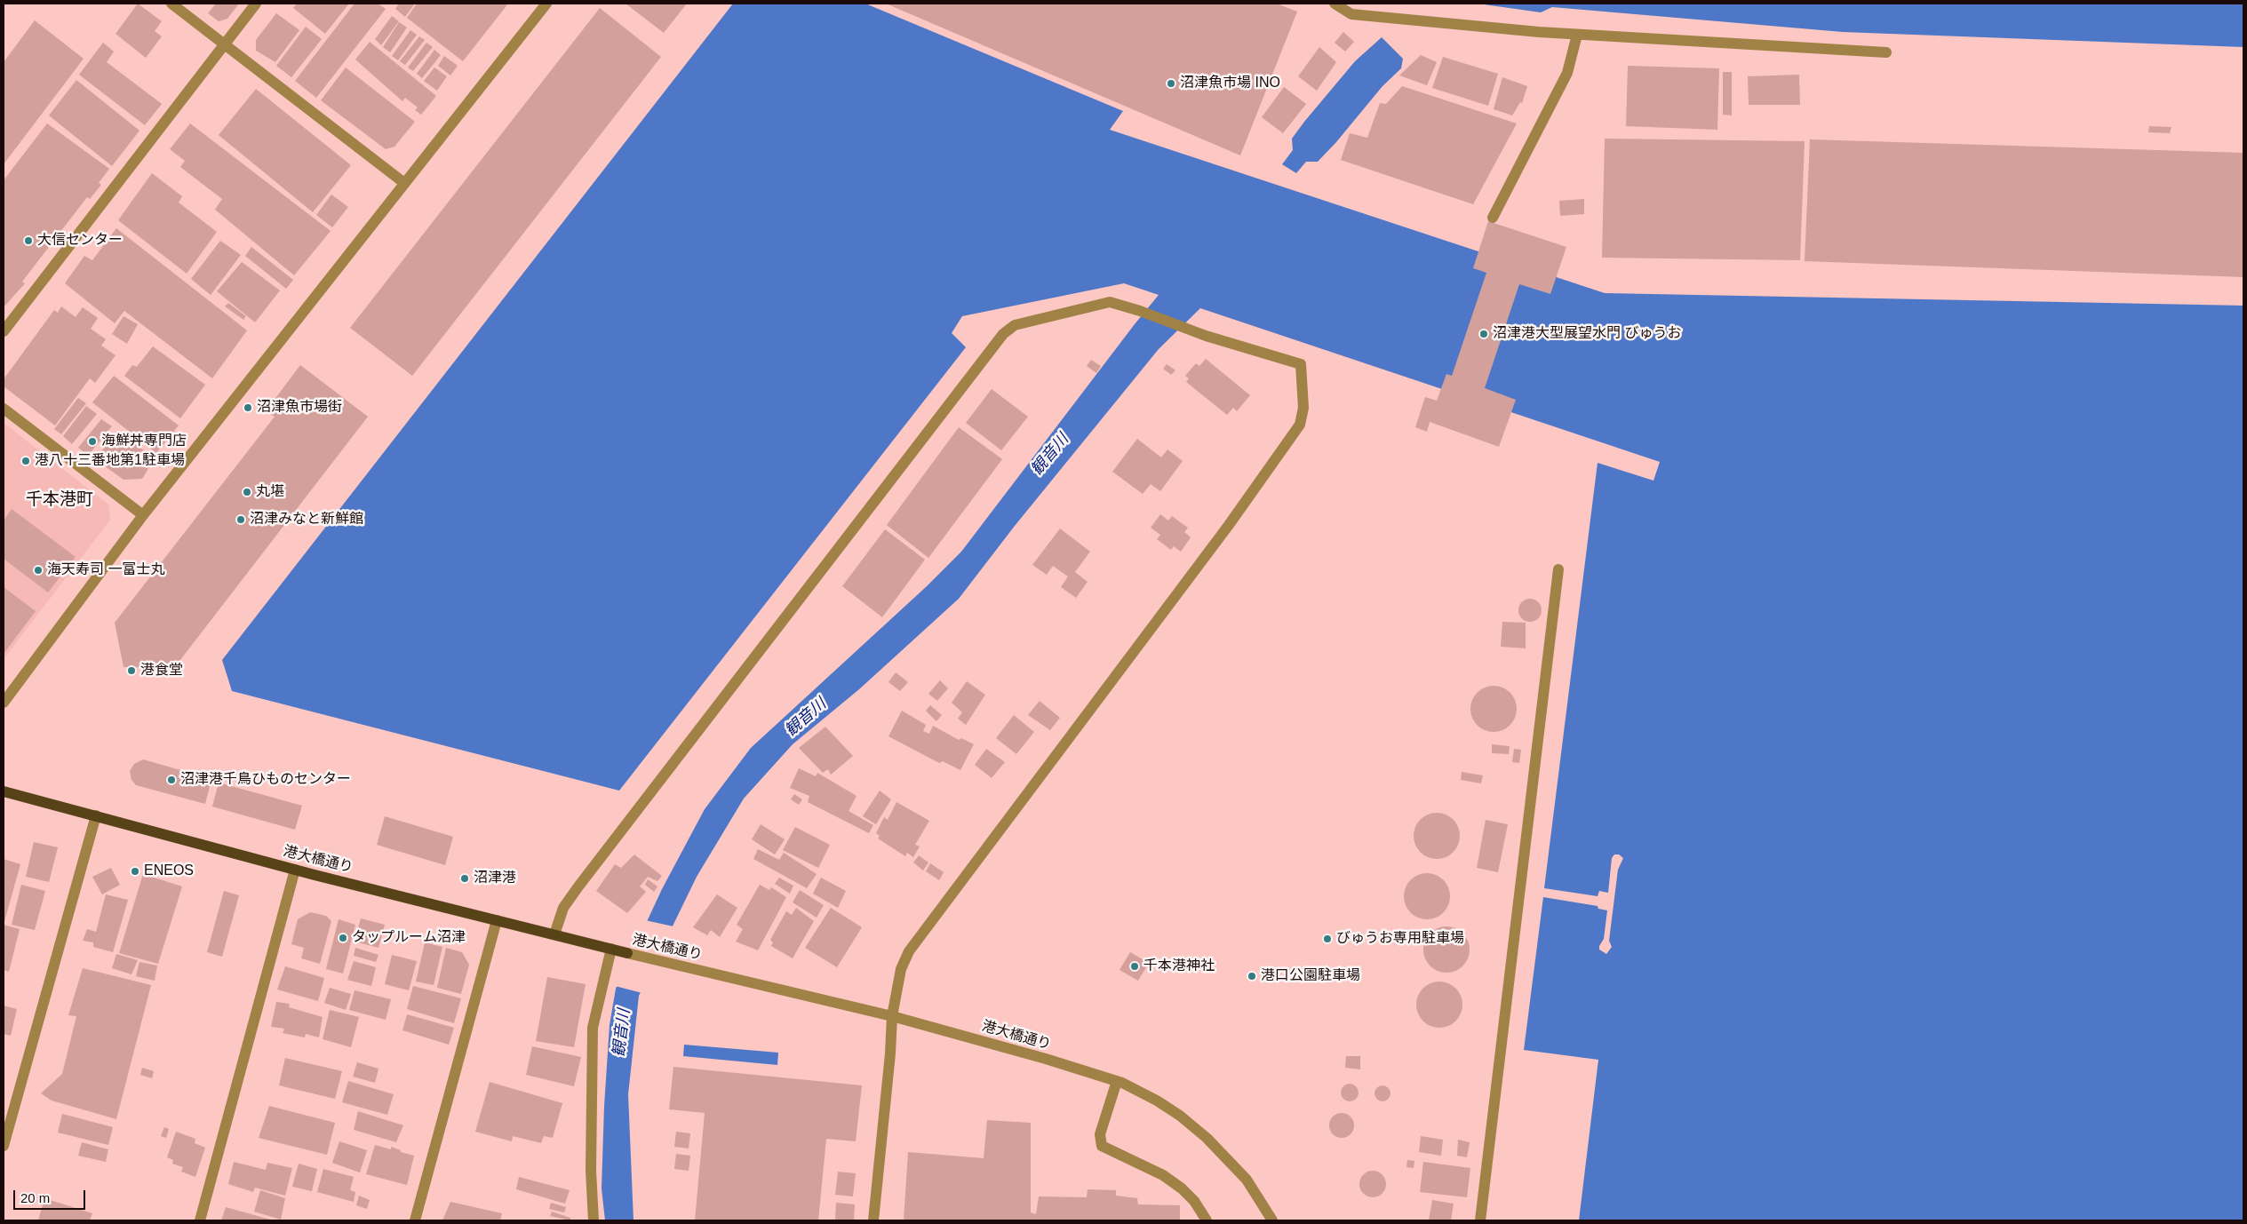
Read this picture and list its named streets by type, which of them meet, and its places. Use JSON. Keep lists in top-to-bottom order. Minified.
{"streets":{"main road":["港大橋通り"]},"districts":["千本港町"],"water":["観音川"],"places":["沼津魚市場 INO","大信センター","沼津港大型展望水門 びゅうお","沼津魚市場街","海鮮丼専門店","港八十三番地第1駐車場","丸堪","沼津みなと新鮮館","海天寿司 一富士丸","港食堂","沼津港千鳥ひものセンター","ENEOS","沼津港","タップルーム沼津","びゅうお専用駐車場","千本港神社","港口公園駐車場"],"scale_bar":"20 m"}
